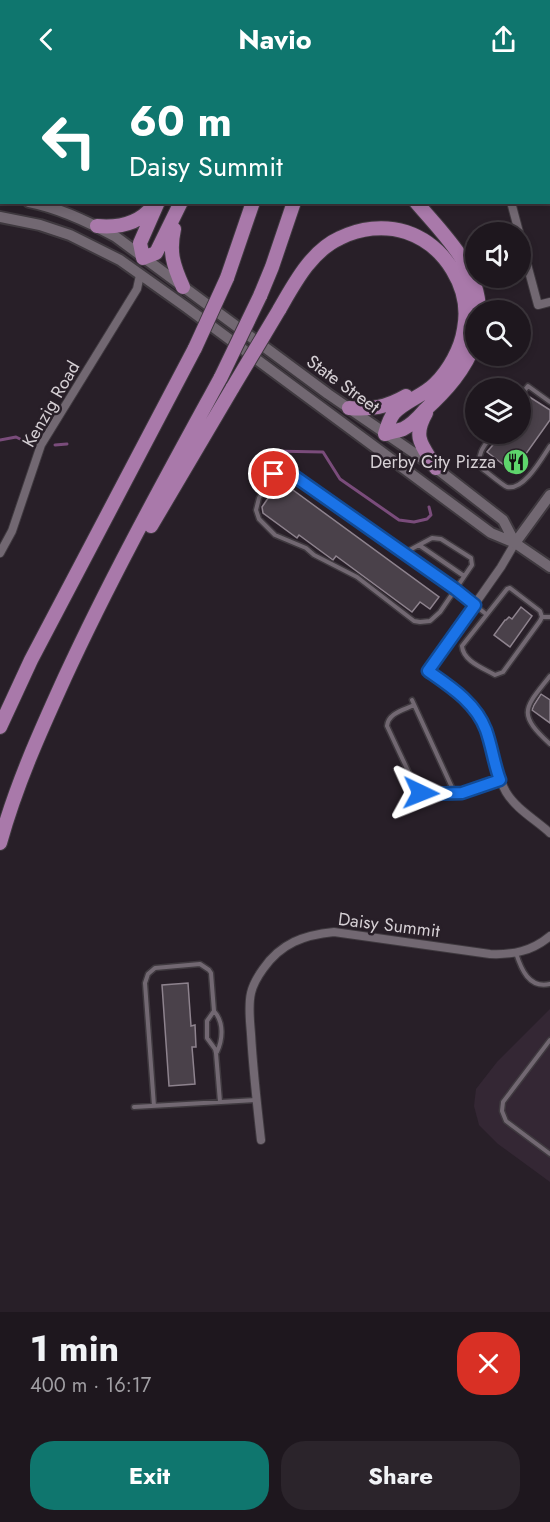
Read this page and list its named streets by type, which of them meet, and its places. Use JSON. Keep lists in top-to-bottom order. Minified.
{"streets":{"main road":["State Street"],"street":["Kenzig Road","Daisy Summit"]},"crossings":[["State Street","Kenzig Road"]],"places":{"restaurant":["Derby City Pizza"]},"page":{"header":"Navio","turn":["60 m","Daisy Summit"],"heading":["1 min","400 m · 16:17"],"buttons":["Exit","Share"]}}
